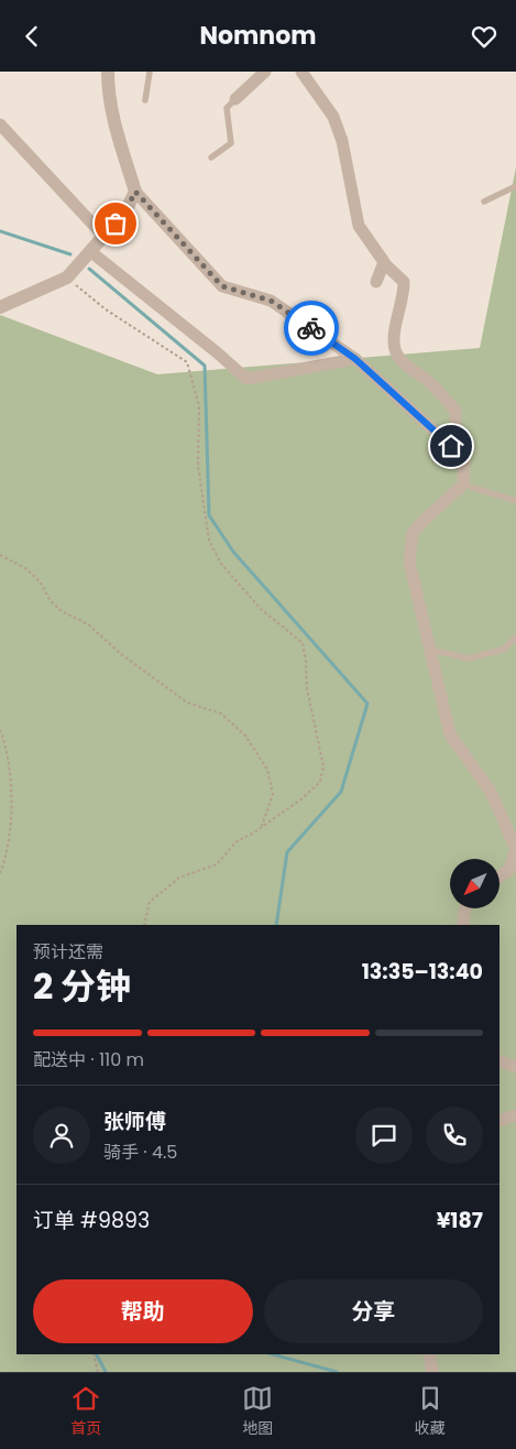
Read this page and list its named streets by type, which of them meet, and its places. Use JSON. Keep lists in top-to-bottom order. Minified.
{"north":"bottom left","page":{"header":"Nomnom","heading":["2 分钟","预计还需","13:35–13:40"],"panel":["张师傅","骑手 · 4.5","订单 #9893","¥187"],"bar":"配送中 · 110 m","buttons":["帮助","分享"],"tabs":["首页","地图","收藏"]}}
